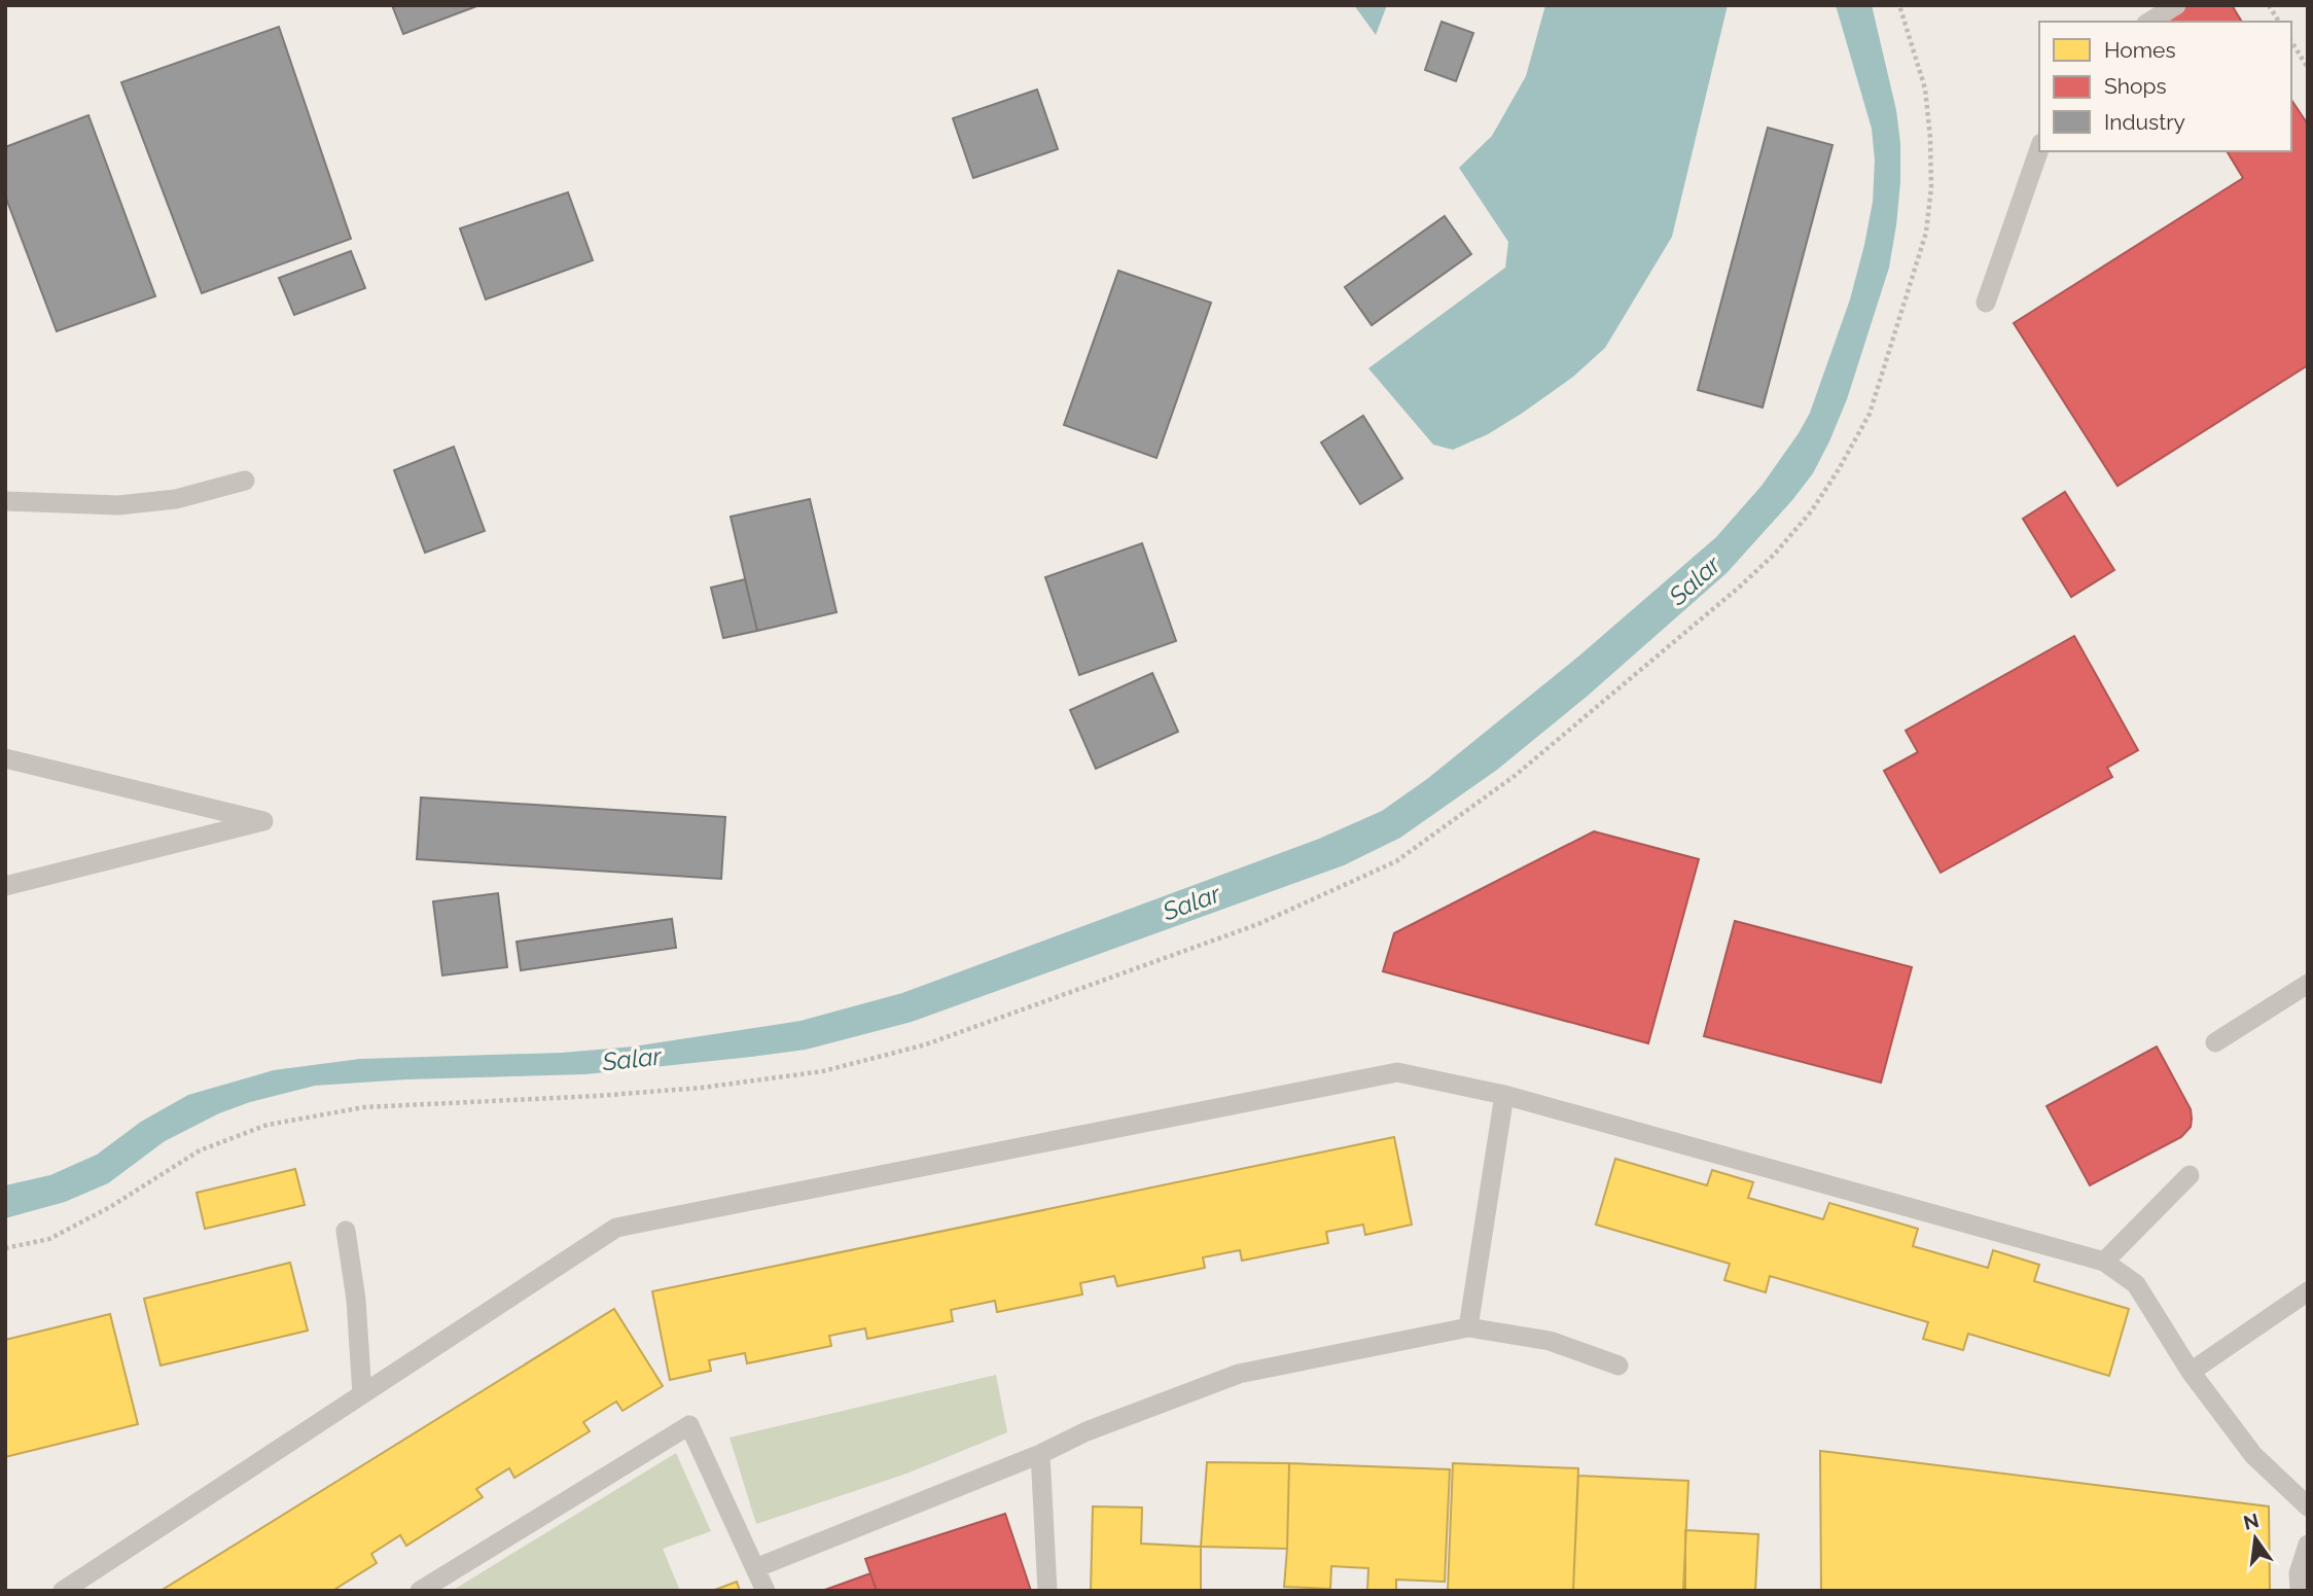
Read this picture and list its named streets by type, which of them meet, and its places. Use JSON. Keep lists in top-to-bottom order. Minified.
{"water":["Salar"],"legend":["Homes","Shops","Industry"],"north":"top"}
